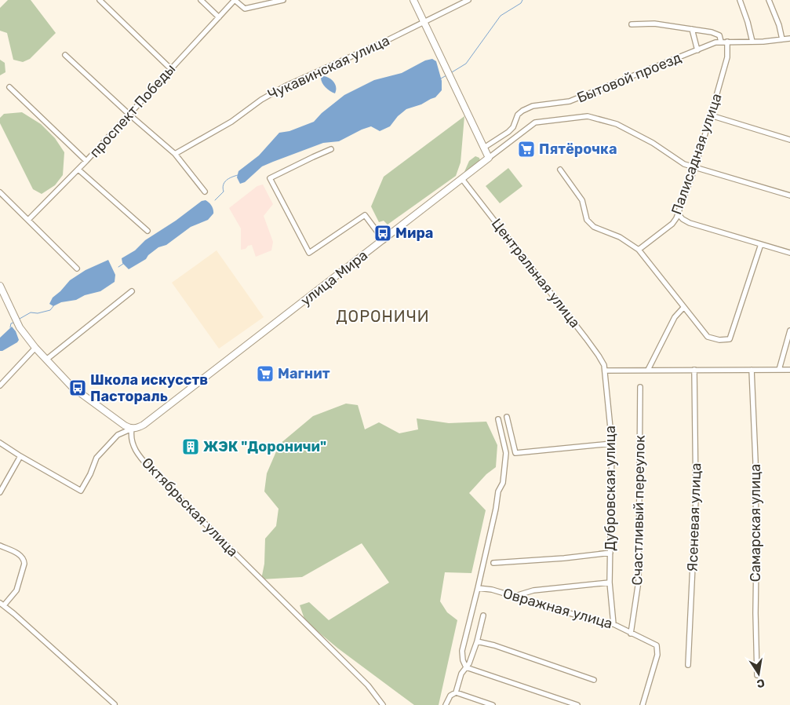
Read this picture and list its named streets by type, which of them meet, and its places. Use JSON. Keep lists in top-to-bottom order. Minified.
{"streets":{"street":["Чукавинская улица","Бытовой проезд","проспект Победы","Палисадная улица","Центральная улица","улица Мира","Дубровская улица","Октябрьская улица","Счастливый переулок","Ясеневая улица","Самарская улица","Овражная улица"]},"crossings":[["Бытовой проезд","Палисадная улица"],["Палисадная улица","улица Мира"],["Центральная улица","улица Мира"],["Центральная улица","Дубровская улица"],["улица Мира","Октябрьская улица"],["Дубровская улица","Овражная улица"],["Счастливый переулок","Овражная улица"]],"districts":["ДОРОНИЧИ"],"places":{"supermarket":["Пятёрочка","Магнит"],"bus stop":["Мира","Школа искусств Пастораль"],"building":["ЖЭК \"Дороничи\""]},"north":"bottom"}
